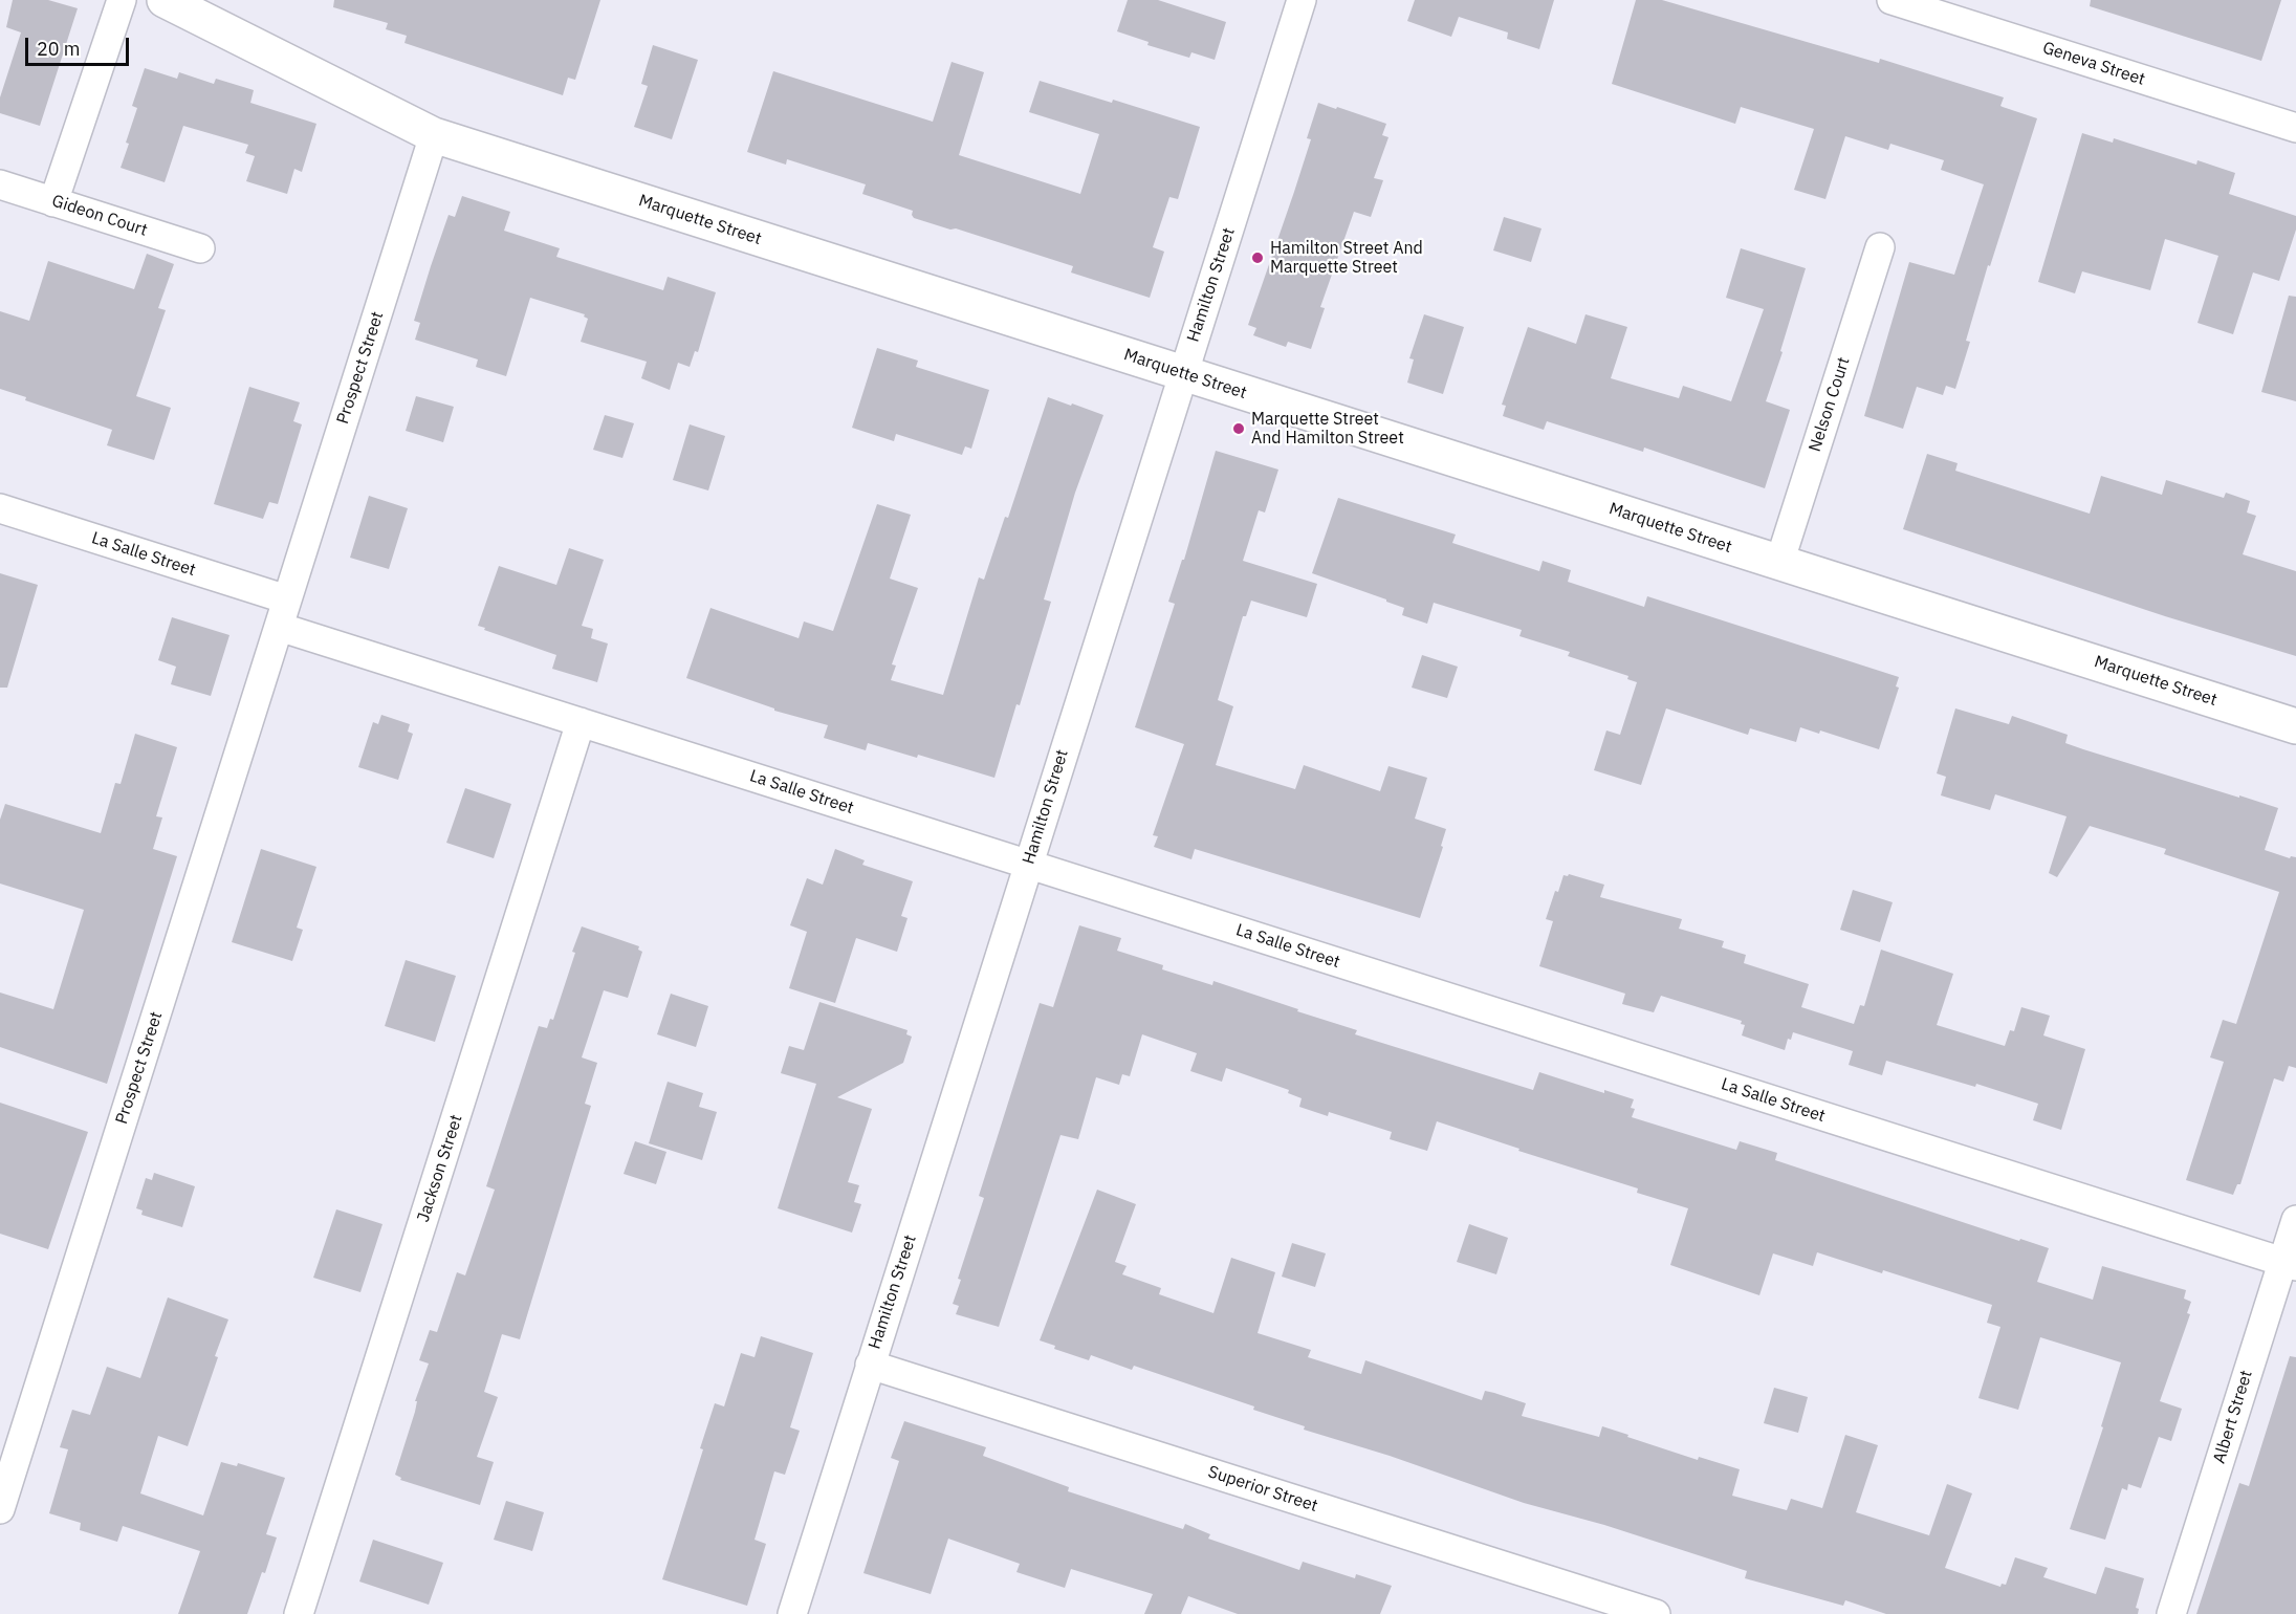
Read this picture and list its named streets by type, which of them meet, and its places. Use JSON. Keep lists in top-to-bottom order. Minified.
{"streets":{"street":["Geneva Street","Gideon Court","Marquette Street","Hamilton Street","Prospect Street","Nelson Court","La Salle Street","Jackson Street","Albert Street","Superior Street"]},"crossings":[["Marquette Street","Hamilton Street"],["Marquette Street","Prospect Street"],["Marquette Street","Nelson Court"],["Hamilton Street","La Salle Street"],["Hamilton Street","Superior Street"],["Prospect Street","La Salle Street"],["La Salle Street","Jackson Street"],["La Salle Street","Albert Street"]],"places":["Hamilton Street And Marquette Street","Marquette Street And Hamilton Street"],"scale_bar":"20 m"}
